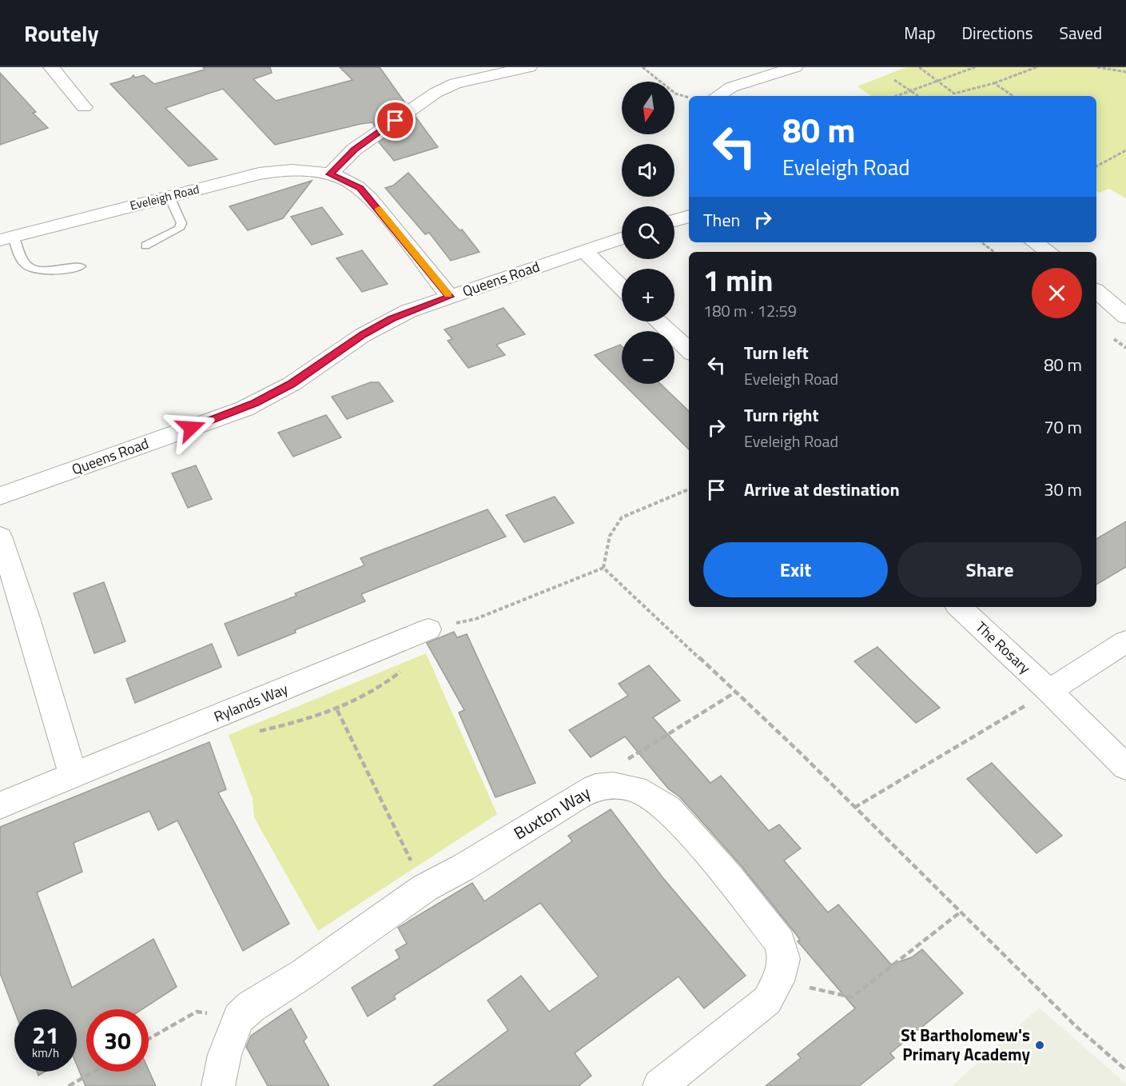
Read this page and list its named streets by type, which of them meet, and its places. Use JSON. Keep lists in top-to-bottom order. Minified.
{"streets":{"street":["Eveleigh Road","Queens Road","The Rosary","Rylands Way","Buxton Way"]},"crossings":[["Eveleigh Road","Queens Road"]],"places":["St Bartholomew's Primary Academy"],"north":"bottom","page":{"header":"Routely","nav":["Map","Directions","Saved"],"map_buttons":["+","−"],"turn":["80 m","Eveleigh Road"],"then":"Then","heading":["1 min","180 m · 12:59"],"list":[{"name":"Turn left","note":"Eveleigh Road","value":"80 m"},{"name":"Turn right","note":"Eveleigh Road","value":"70 m"},{"name":"Arrive at destination","value":"30 m"}],"buttons":["Exit","Share"],"speed":"21 km/h","limit":"30"}}
